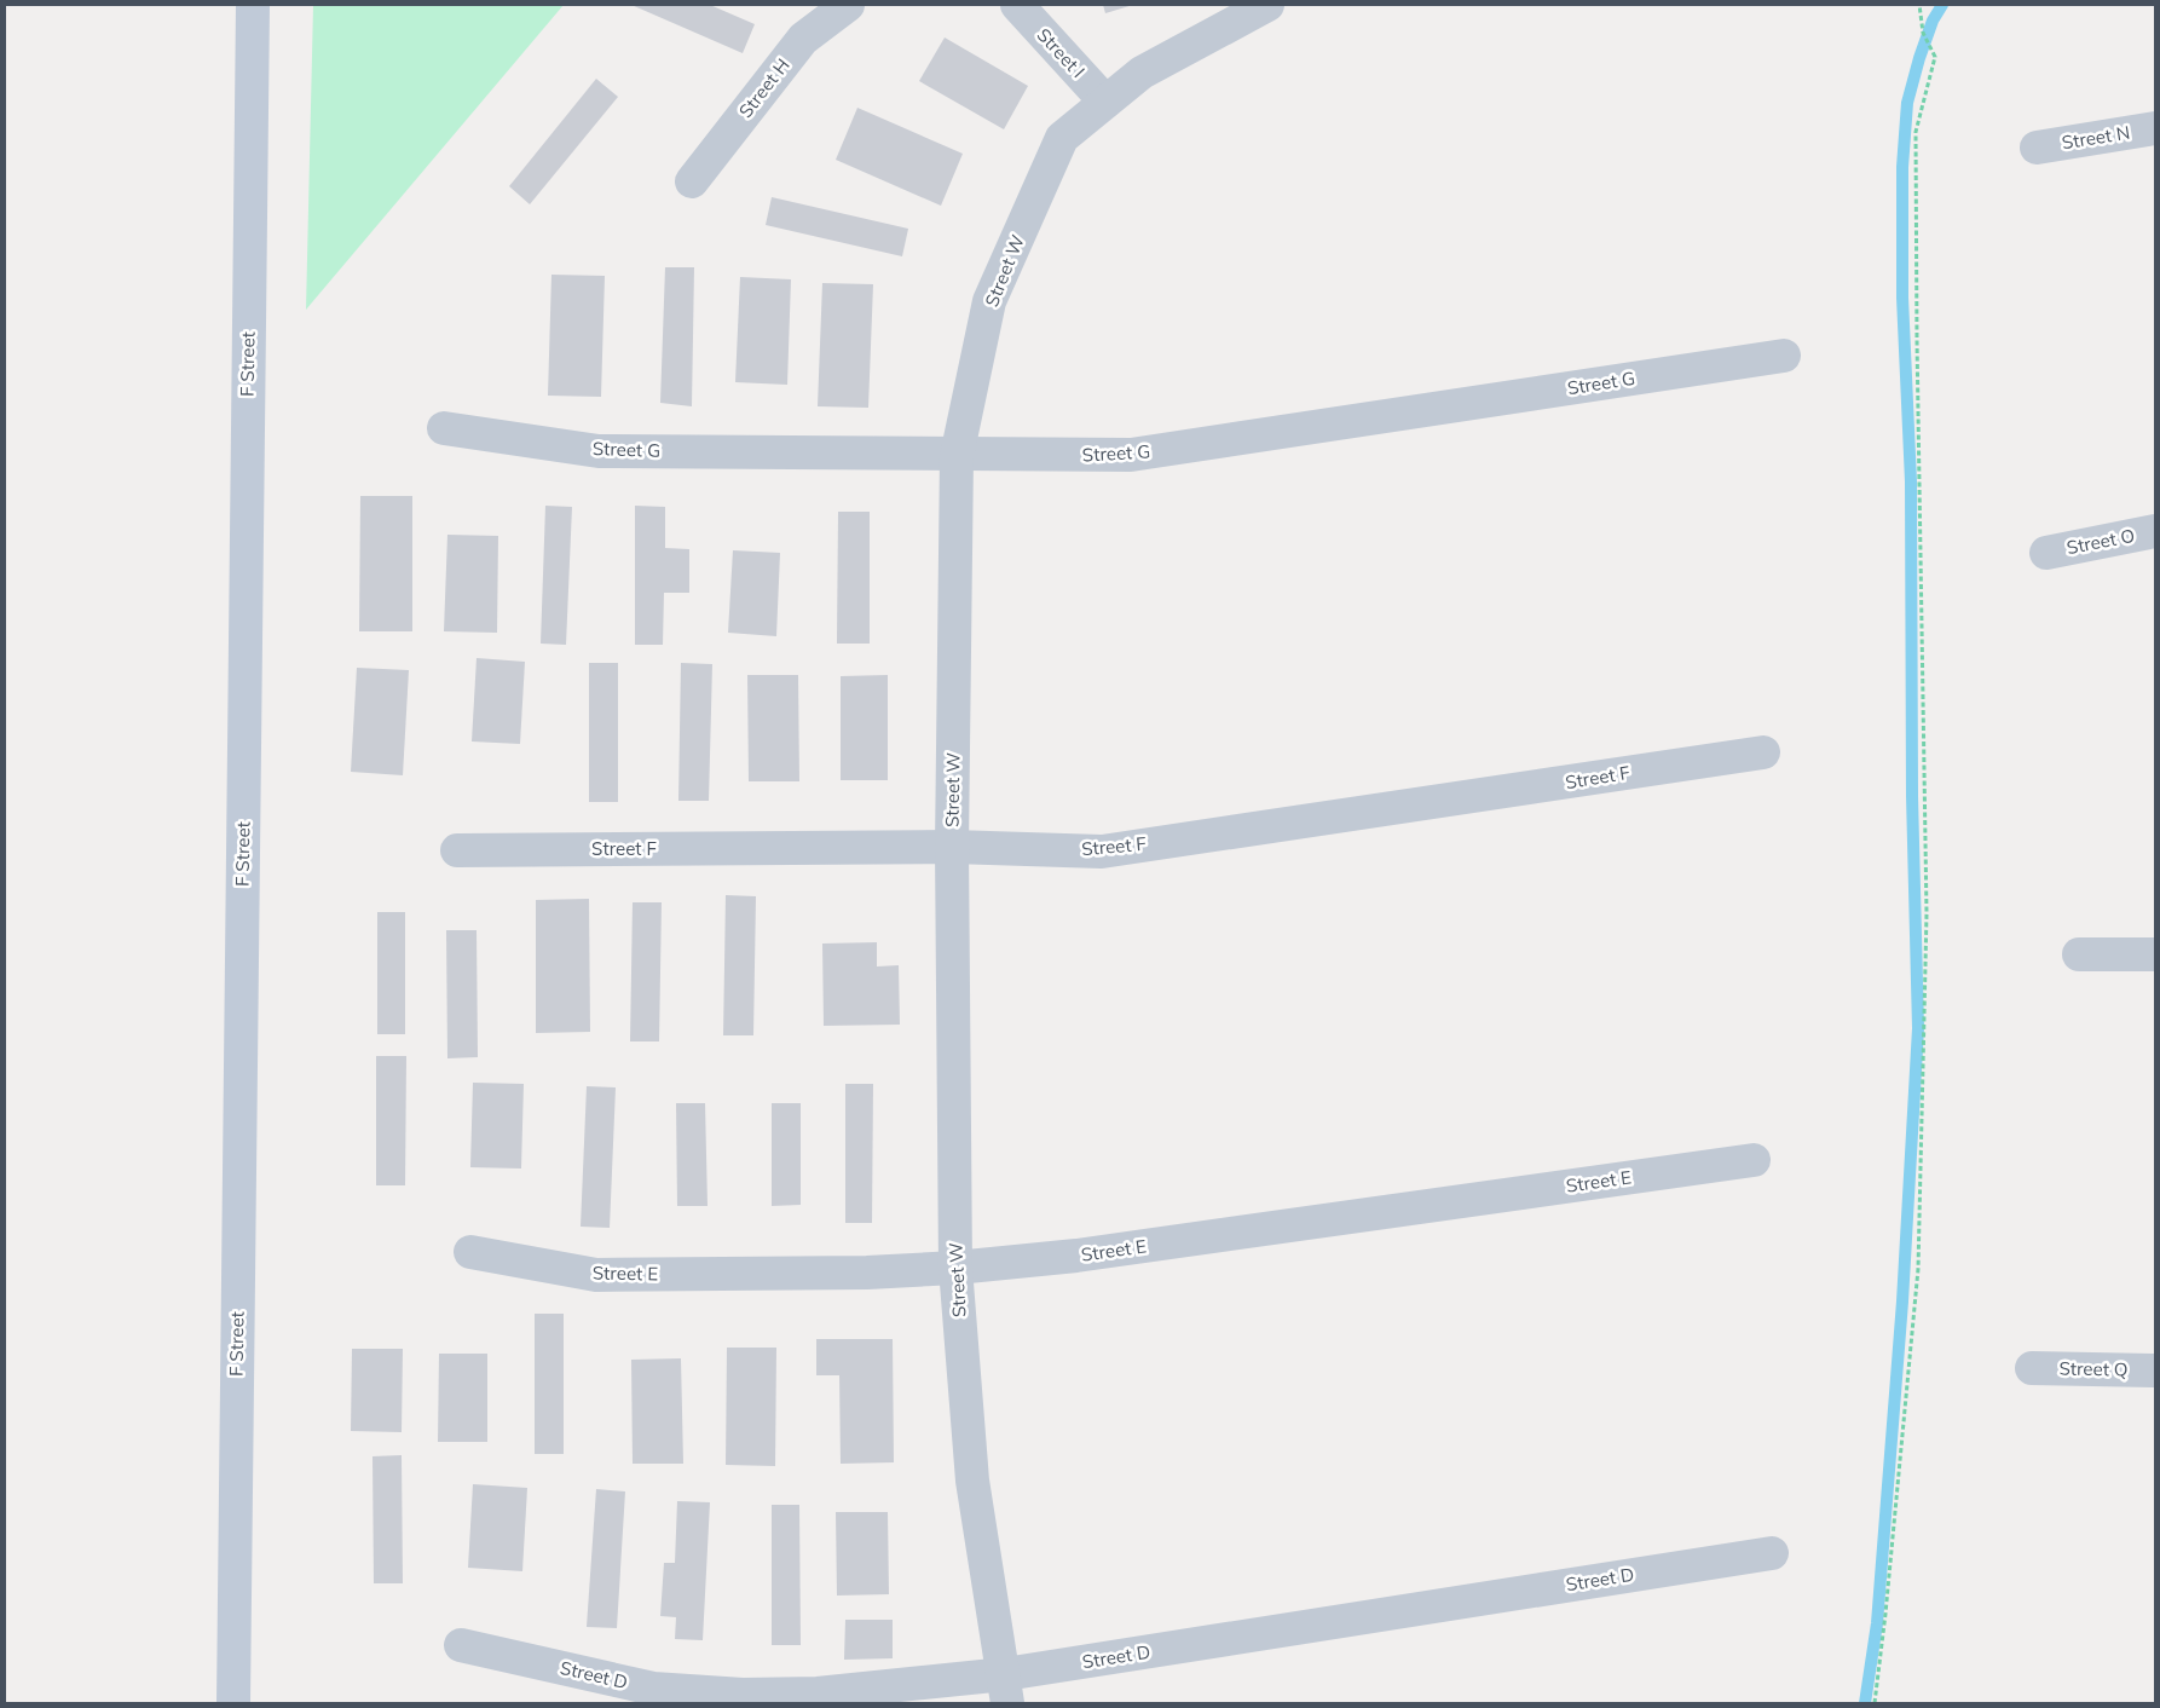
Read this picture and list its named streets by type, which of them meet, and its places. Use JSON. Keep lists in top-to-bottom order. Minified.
{"streets":{"street":["Street I","Street H","Street N","Street W","F Street","Street G","Street O","Street F","Street E","Street Q","Street D"]},"crossings":[["Street I","Street W"],["Street W","Street G"],["Street W","Street F"],["Street W","Street E"],["Street W","Street D"]]}
